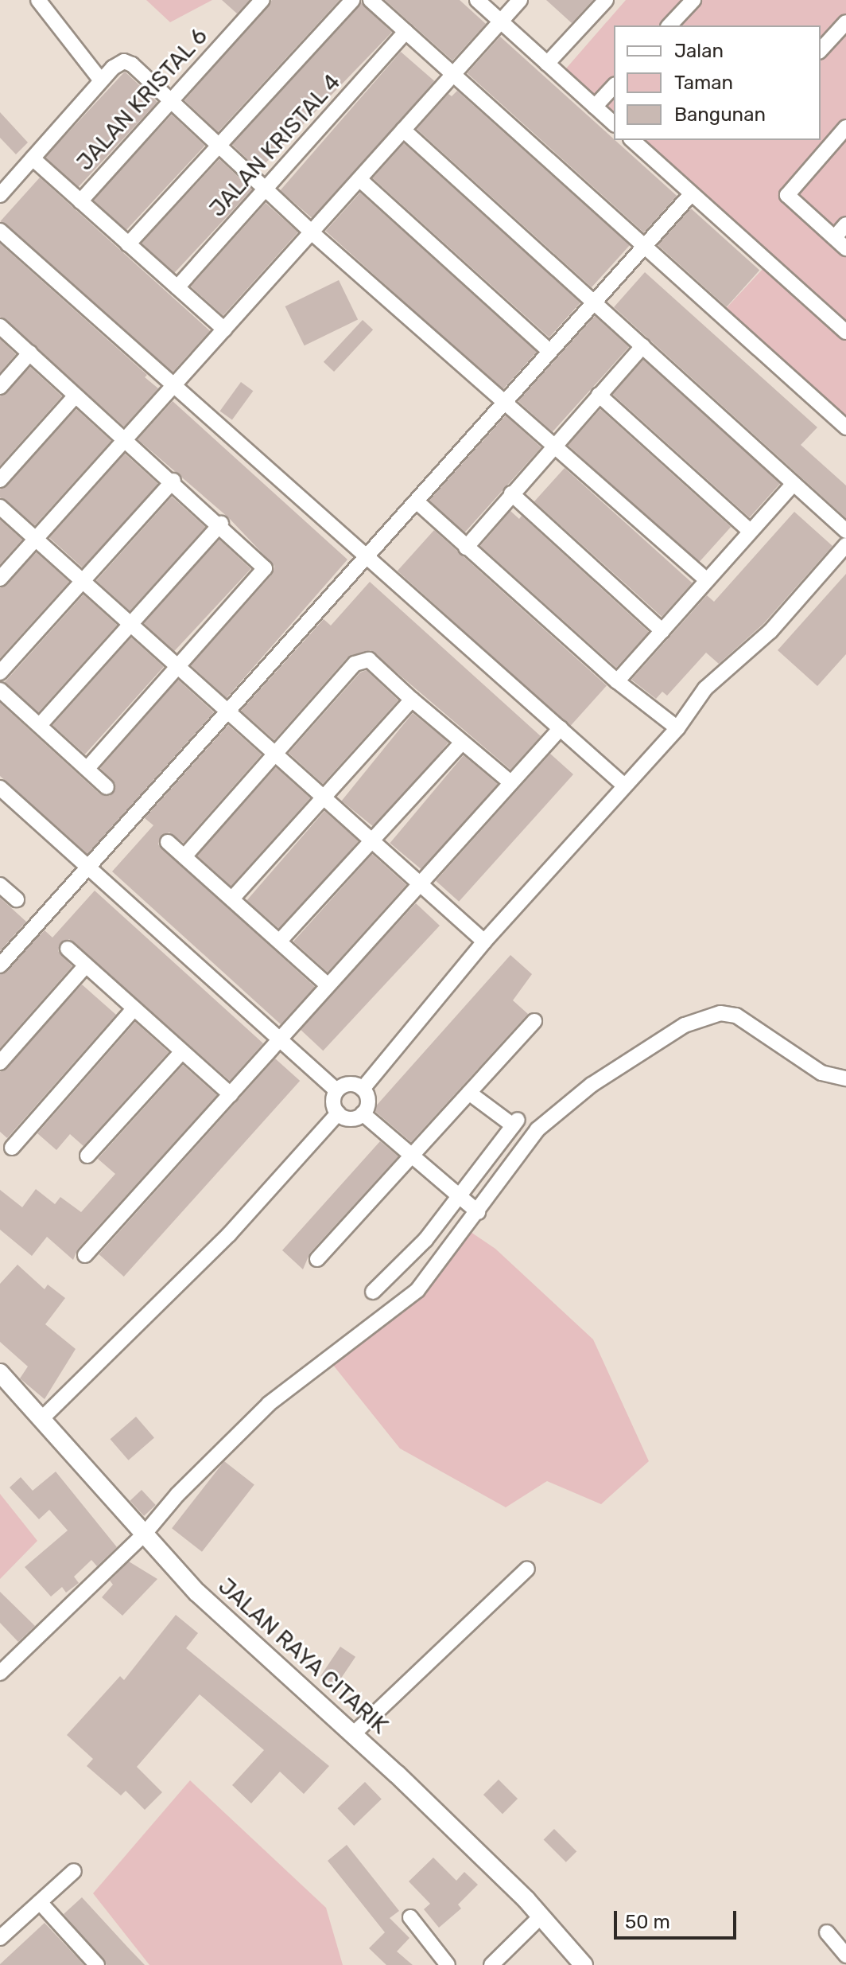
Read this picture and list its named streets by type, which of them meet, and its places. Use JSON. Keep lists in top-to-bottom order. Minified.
{"streets":{"street":["JALAN KRISTAL 6","JALAN KRISTAL 4","JALAN RAYA CITARIK"]},"legend":["Jalan","Taman","Bangunan"],"scale_bar":"50 m"}
